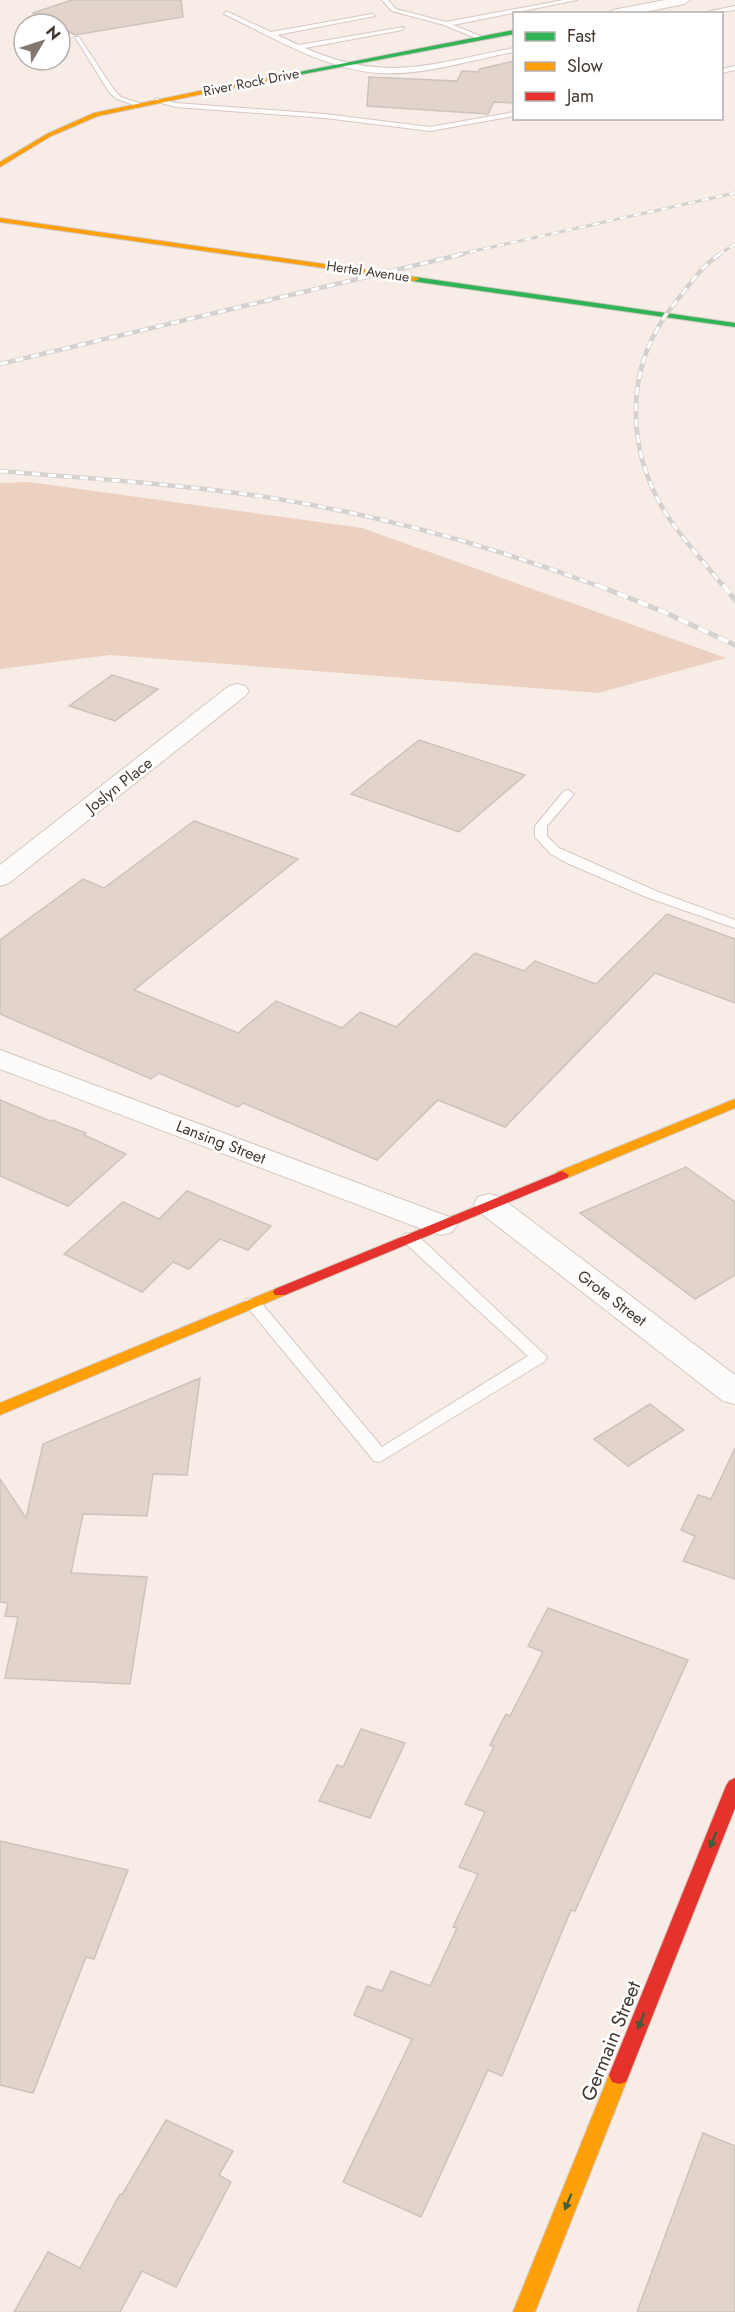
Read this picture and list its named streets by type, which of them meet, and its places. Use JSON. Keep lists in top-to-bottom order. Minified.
{"streets":{"street":["River Rock Drive","Hertel Avenue","Joslyn Place","Lansing Street","Grote Street","Germain Street"]},"one_way":["Germain Street"],"legend":["Fast","Slow","Jam"],"north":"top right"}
